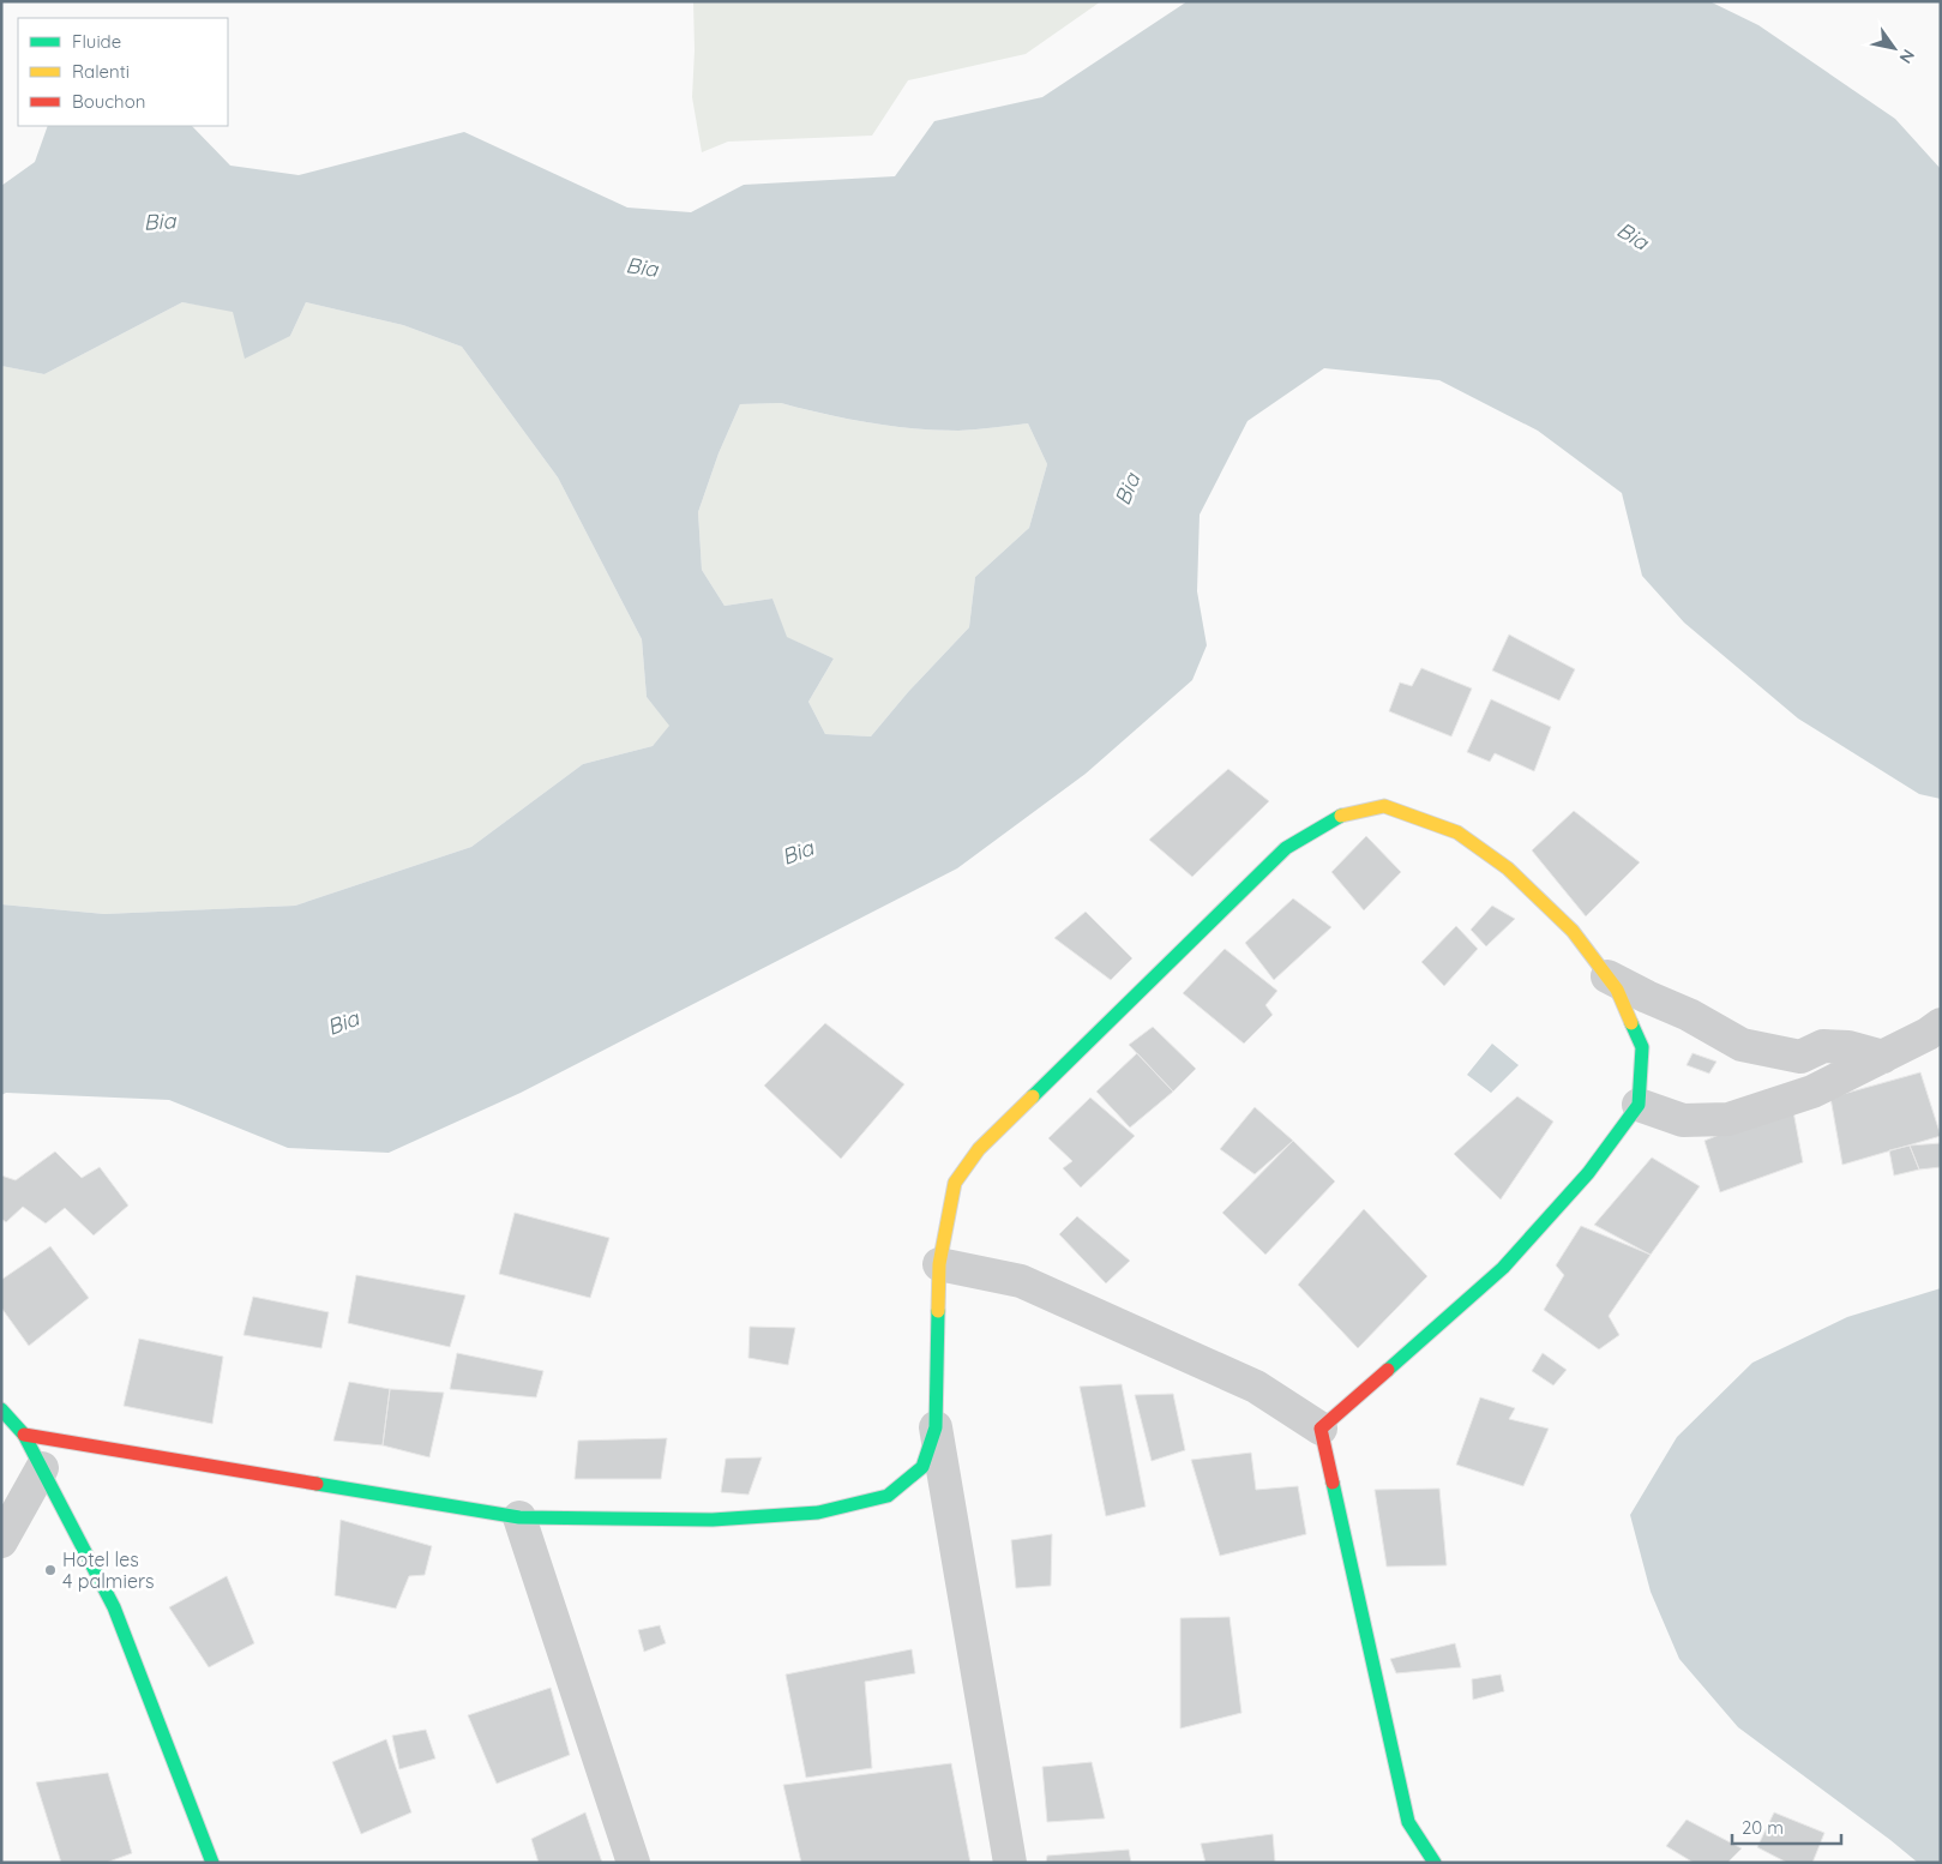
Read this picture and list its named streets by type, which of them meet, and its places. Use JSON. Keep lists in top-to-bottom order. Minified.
{"water":["Bia"],"places":["Hotel les 4 palmiers"],"legend":["Fluide","Ralenti","Bouchon"],"scale_bar":"20 m","north":"bottom right"}
